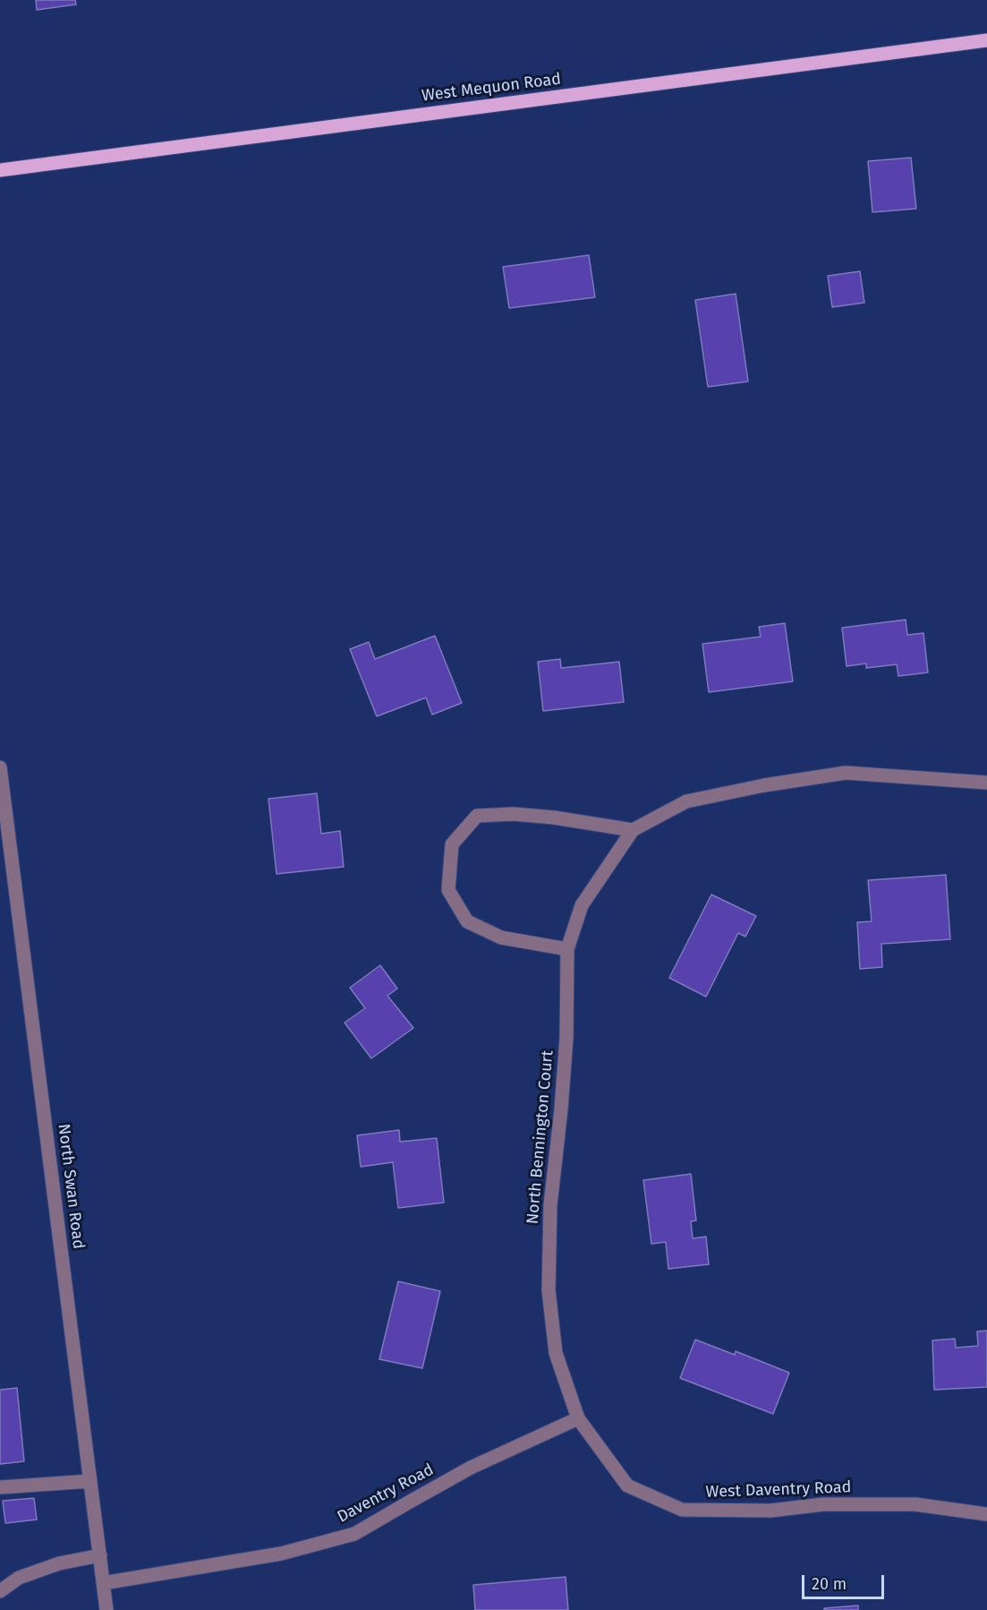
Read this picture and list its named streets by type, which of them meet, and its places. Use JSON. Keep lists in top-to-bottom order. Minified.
{"streets":{"main road":["West Mequon Road"],"street":["North Bennington Court","North Swan Road","West Daventry Road","Daventry Road"]},"crossings":[["North Bennington Court","West Daventry Road"],["North Bennington Court","Daventry Road"],["North Swan Road","Daventry Road"],["West Daventry Road","Daventry Road"]],"scale_bar":"20 m"}
